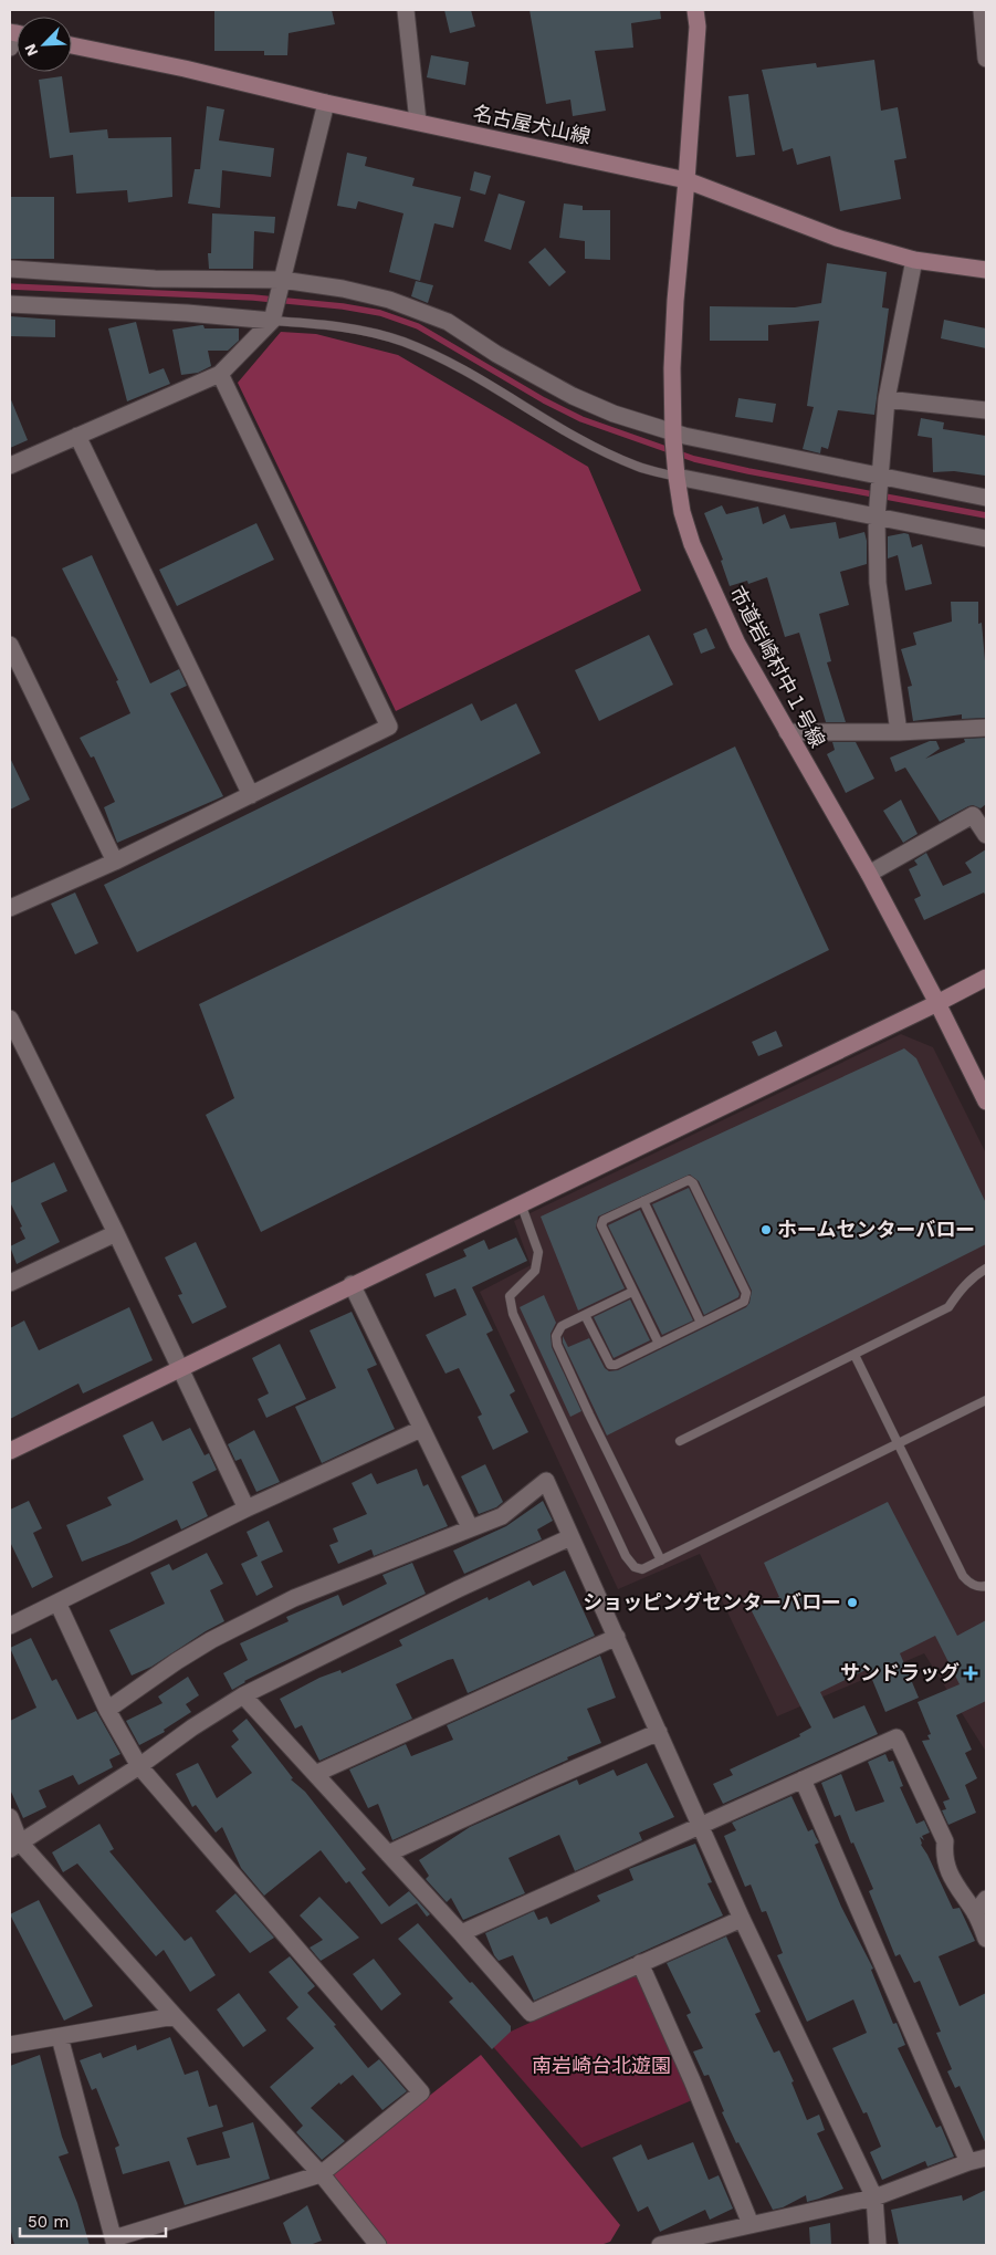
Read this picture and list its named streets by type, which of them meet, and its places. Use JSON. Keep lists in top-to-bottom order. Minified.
{"streets":{"street":["名古屋犬山線","市道岩崎村中１号線"]},"crossings":[["名古屋犬山線","市道岩崎村中１号線"]],"parks":["南岩崎台北遊園"],"places":{"other":["ホームセンターバロー","ショッピングセンターバロー"],"health":["サンドラッグ"]},"scale_bar":"50 m","north":"bottom left"}
